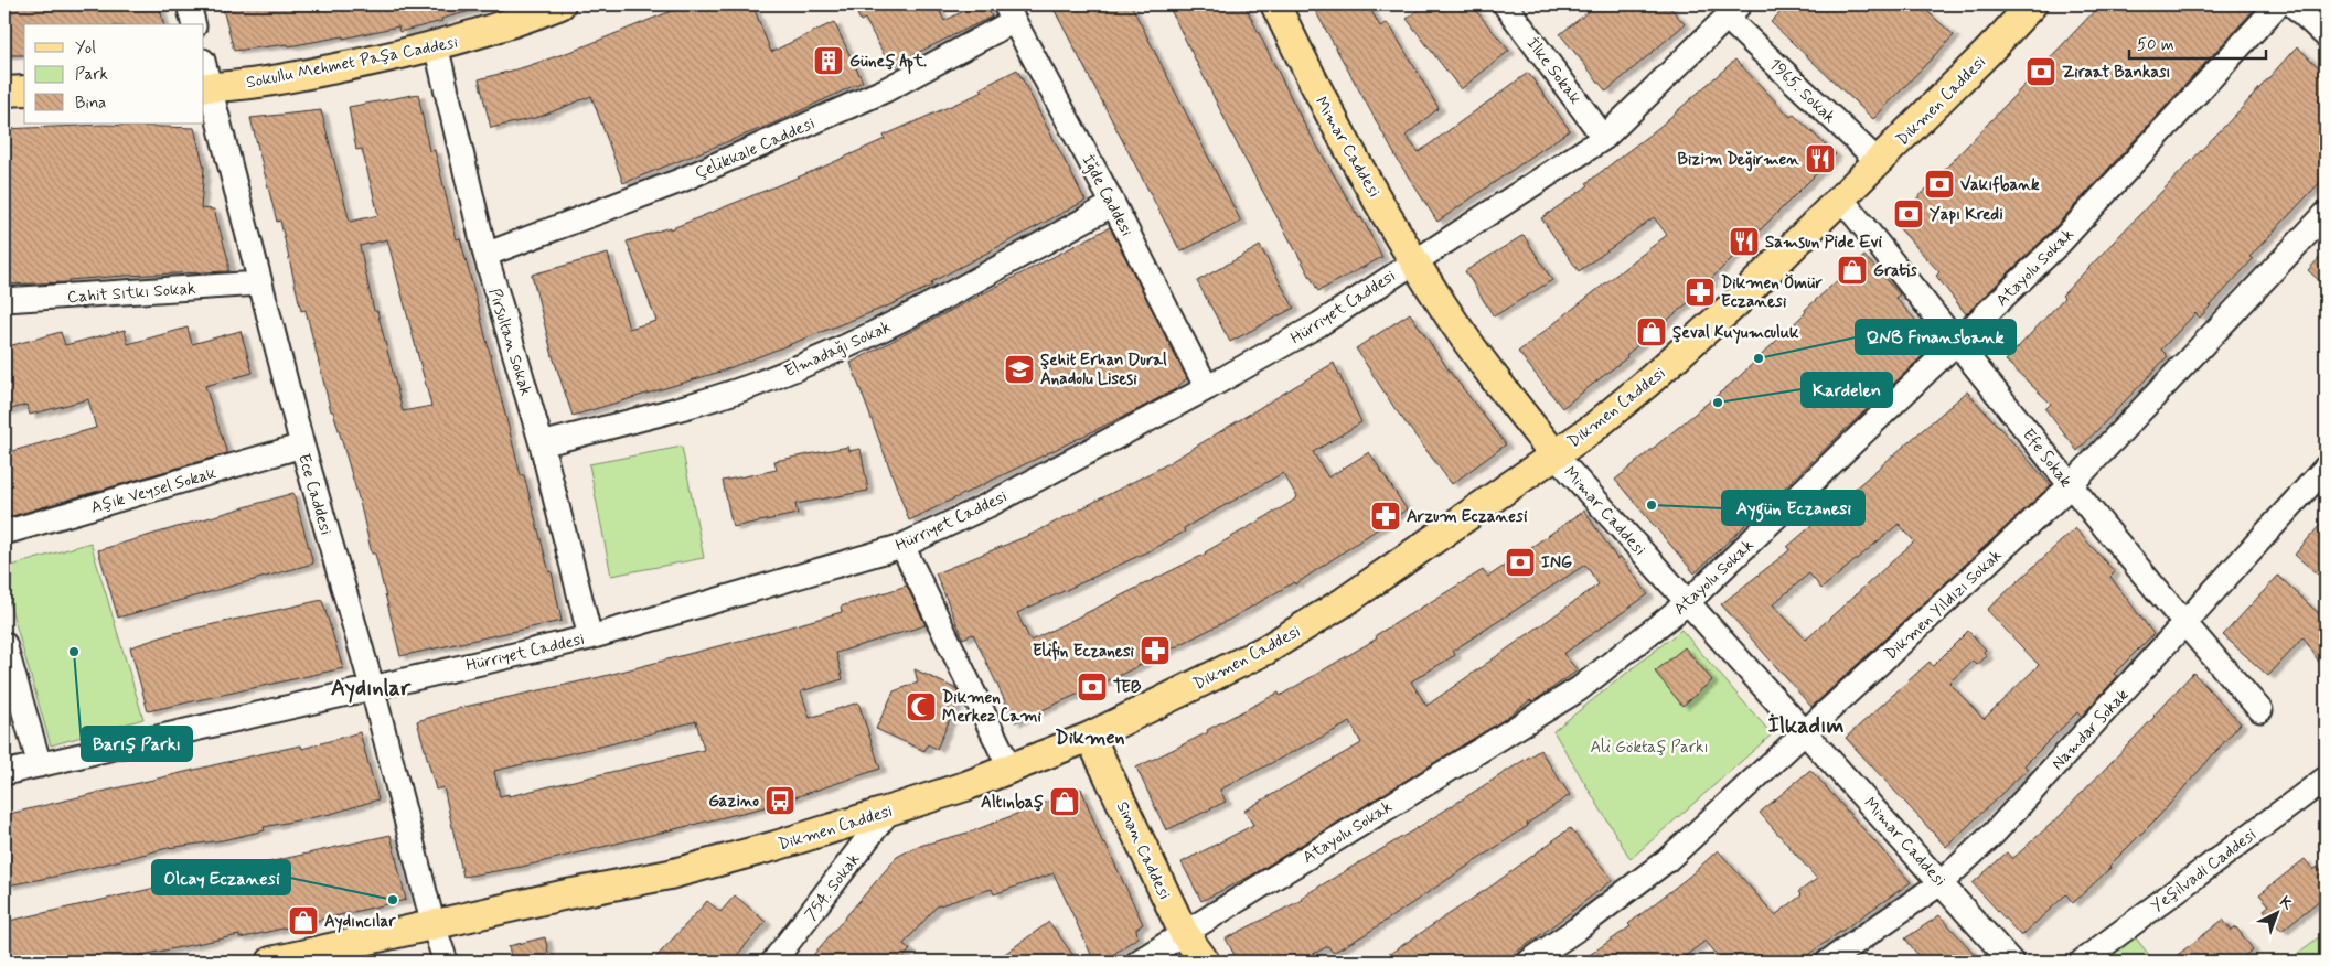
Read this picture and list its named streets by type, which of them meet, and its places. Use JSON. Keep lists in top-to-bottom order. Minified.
{"streets":{"main road":["Sokullu Mehmet Paşa Caddesi","Dikmen Caddesi","Mimar Caddesi","Sinan Caddesi"],"street":["İlke Sokak","1965. Sokak","Çelikkale Caddesi","İğde Caddesi","Atayolu Sokak","Cahit Sıtkı Sokak","Hürriyet Caddesi","Pirsultan Sokak","Elmadağı Sokak","Efe Sokak","Aşık Veysel Sokak","Ece Caddesi","Dikmen Yıldızı Sokak","Namdar Sokak","Yeşilvadi Caddesi","754. Sokak"]},"crossings":[["Sokullu Mehmet Paşa Caddesi","Pirsultan Sokak"],["Sokullu Mehmet Paşa Caddesi","Ece Caddesi"],["İlke Sokak","Hürriyet Caddesi"],["1965. Sokak","Dikmen Caddesi"],["1965. Sokak","Hürriyet Caddesi"],["Dikmen Caddesi","Mimar Caddesi"],["Dikmen Caddesi","Efe Sokak"],["Dikmen Caddesi","Ece Caddesi"],["Dikmen Caddesi","Sinan Caddesi"],["Dikmen Caddesi","754. Sokak"],["Mimar Caddesi","Atayolu Sokak"],["Mimar Caddesi","Hürriyet Caddesi"],["Mimar Caddesi","Dikmen Yıldızı Sokak"],["Mimar Caddesi","Namdar Sokak"],["Çelikkale Caddesi","İğde Caddesi"],["Çelikkale Caddesi","Pirsultan Sokak"],["İğde Caddesi","Hürriyet Caddesi"],["İğde Caddesi","Elmadağı Sokak"],["Atayolu Sokak","Efe Sokak"],["Atayolu Sokak","Sinan Caddesi"],["Cahit Sıtkı Sokak","Ece Caddesi"],["Hürriyet Caddesi","Pirsultan Sokak"],["Hürriyet Caddesi","Ece Caddesi"],["Pirsultan Sokak","Elmadağı Sokak"],["Efe Sokak","Dikmen Yıldızı Sokak"],["Efe Sokak","Namdar Sokak"],["Aşık Veysel Sokak","Ece Caddesi"]],"districts":["Aydınlar","İlkadım","Dikmen"],"parks":["Ali Göktaş Parkı"],"places":{"building":["Güneş Apt."],"bank":["Ziraat Bankası","Vakıfbank","Yapı Kredi","ING","TEB"],"restaurant":["Bizim Değirmen","Samsun Pide Evi"],"shop":["Gratis","Şeval Kuyumculuk","Altınbaş","Aydıncılar"],"pharmacy":["Dikmen Ömür Eczanesi","Arzum Eczanesi","Elifin Eczanesi"],"other":["QNB Finansbank","Kardelen","Aygün Eczanesi","Barış Parkı","Olcay Eczanesi"],"school or university":["Şehit Erhan Dural Anadolu Lisesi"],"mosque":["Dikmen Merkez Cami"],"bus stop":["Gazino"]},"legend":["Yol","Park","Bina"],"scale_bar":"50 m","north":"top right"}
